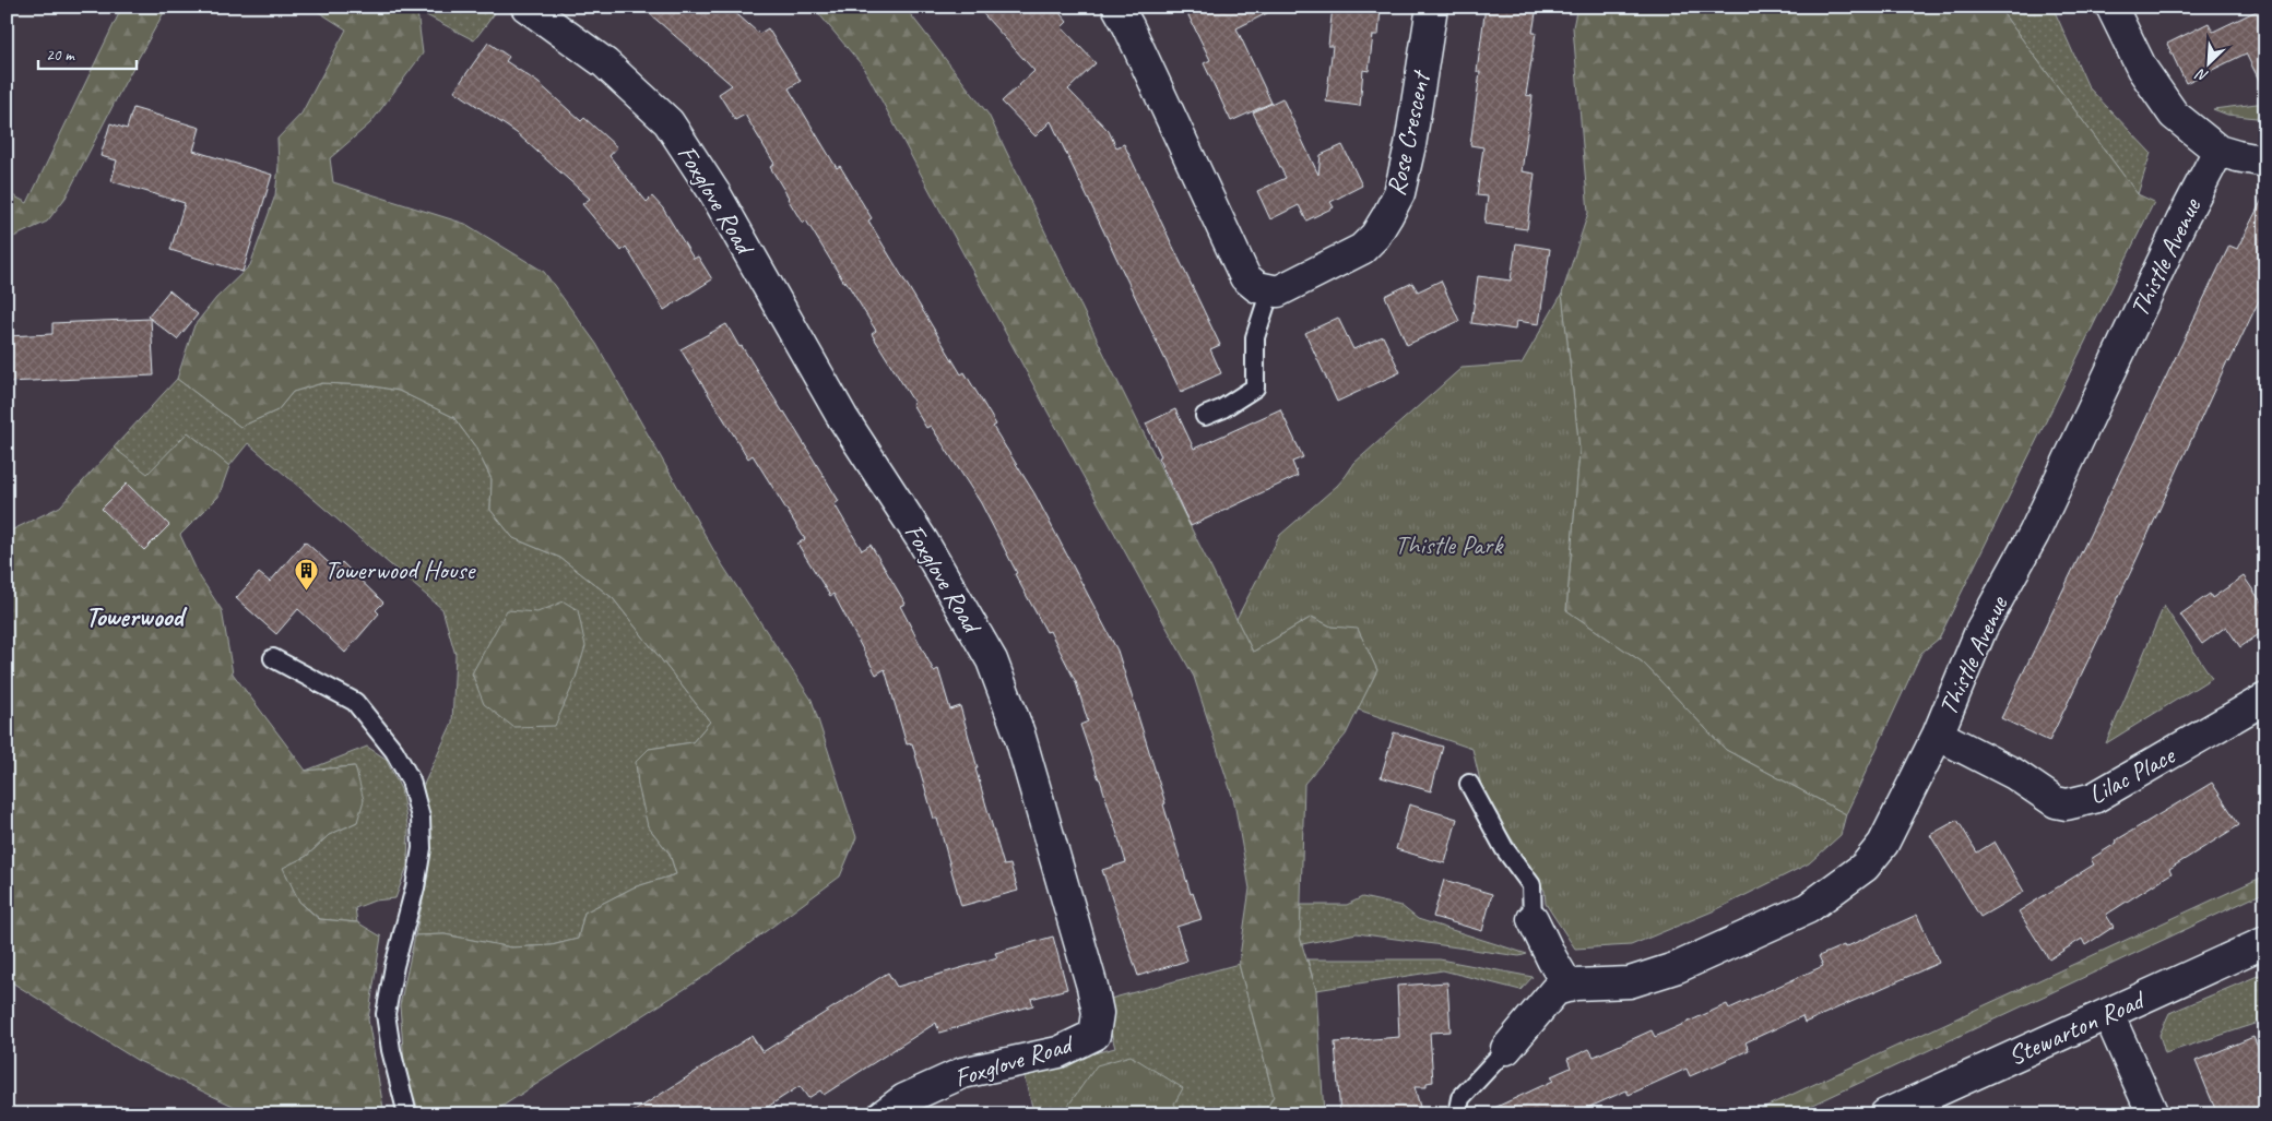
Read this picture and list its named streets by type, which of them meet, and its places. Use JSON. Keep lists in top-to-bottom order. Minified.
{"streets":{"street":["Rose Crescent","Foxglove Road","Thistle Avenue","Lilac Place","Stewarton Road"]},"crossings":[["Thistle Avenue","Lilac Place"]],"districts":["Towerwood"],"parks":["Thistle Park"],"places":{"building":["Towerwood House"]},"scale_bar":"20 m","north":"bottom left"}
